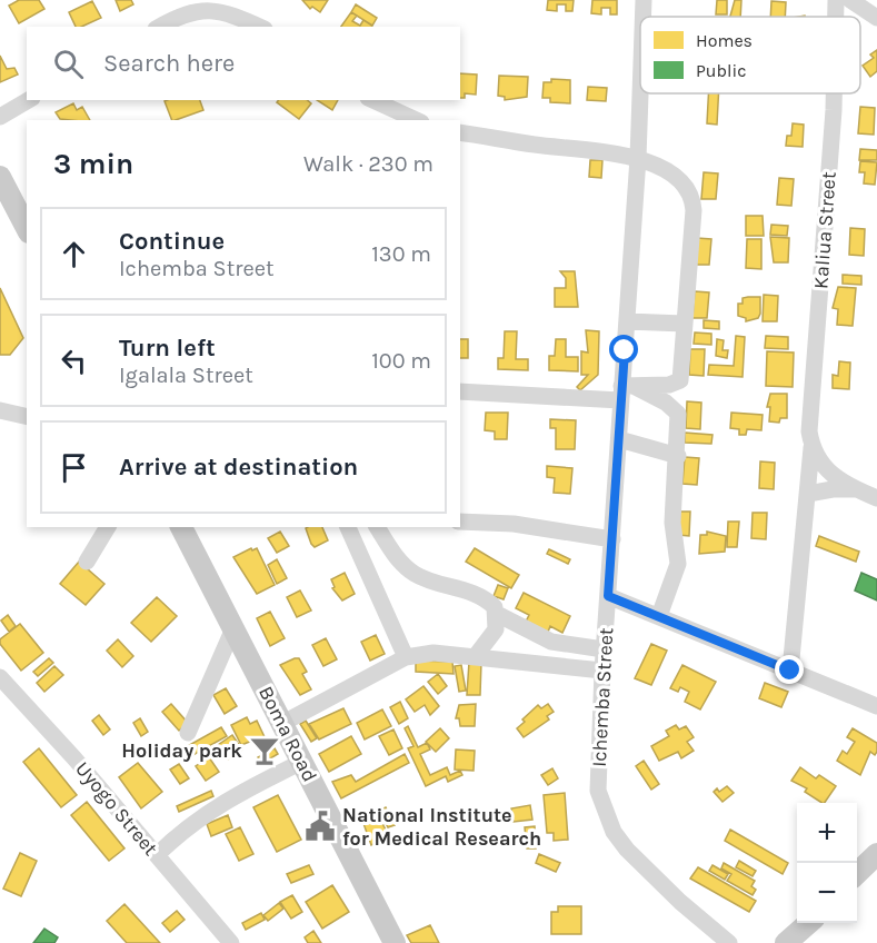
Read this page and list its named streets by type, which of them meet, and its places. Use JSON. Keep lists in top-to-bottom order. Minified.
{"streets":{"main road":["Boma Road"],"street":["Kaliua Street","Ichemba Street","Uyogo Street"]},"places":{"bar":["Holiday park"],"public building":["National Institute for Medical Research"]},"legend":["Homes","Public"],"page":{"search":"Search here","heading":["3 min","Walk · 230 m"],"list":[["Continue","Ichemba Street","130 m"],["Turn left","Igalala Street","100 m"],"Arrive at destination"],"map_buttons":["+","−"]}}
